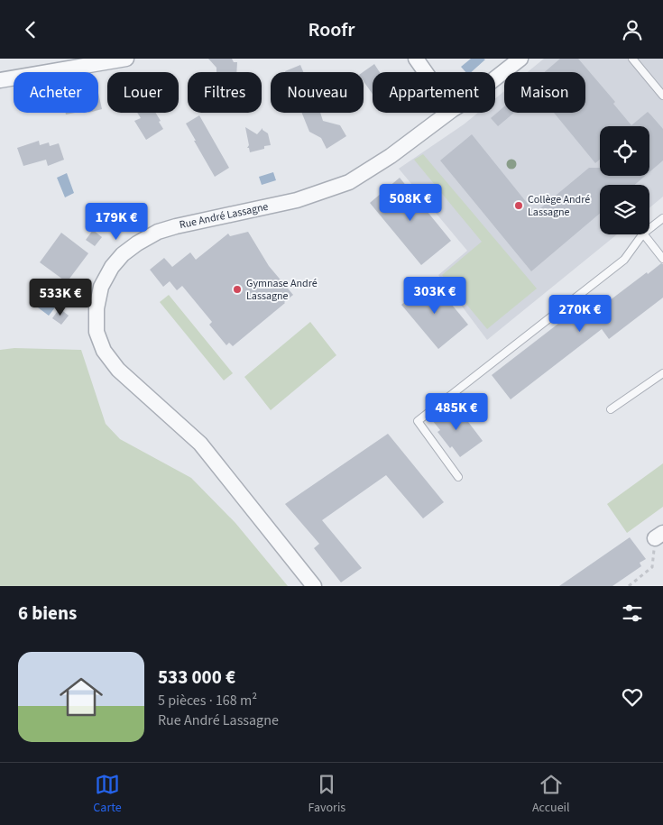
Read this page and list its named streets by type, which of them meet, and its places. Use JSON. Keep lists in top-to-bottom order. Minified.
{"streets":{"street":["Rue André Lassagne"]},"places":["Collège André Lassagne","Gymnase André Lassagne"],"page":{"header":"Roofr","chip":["Acheter","Louer","Filtres","Nouveau","Appartement","Maison"],"price":["508K €","179K €","303K €","533K €","270K €","485K €"],"heading":"6 biens","list":[{"name":"533 000 €","note":"5 pièces · 168 m² · Rue André Lassagne"}],"tabs":["Carte","Favoris","Accueil"]}}
